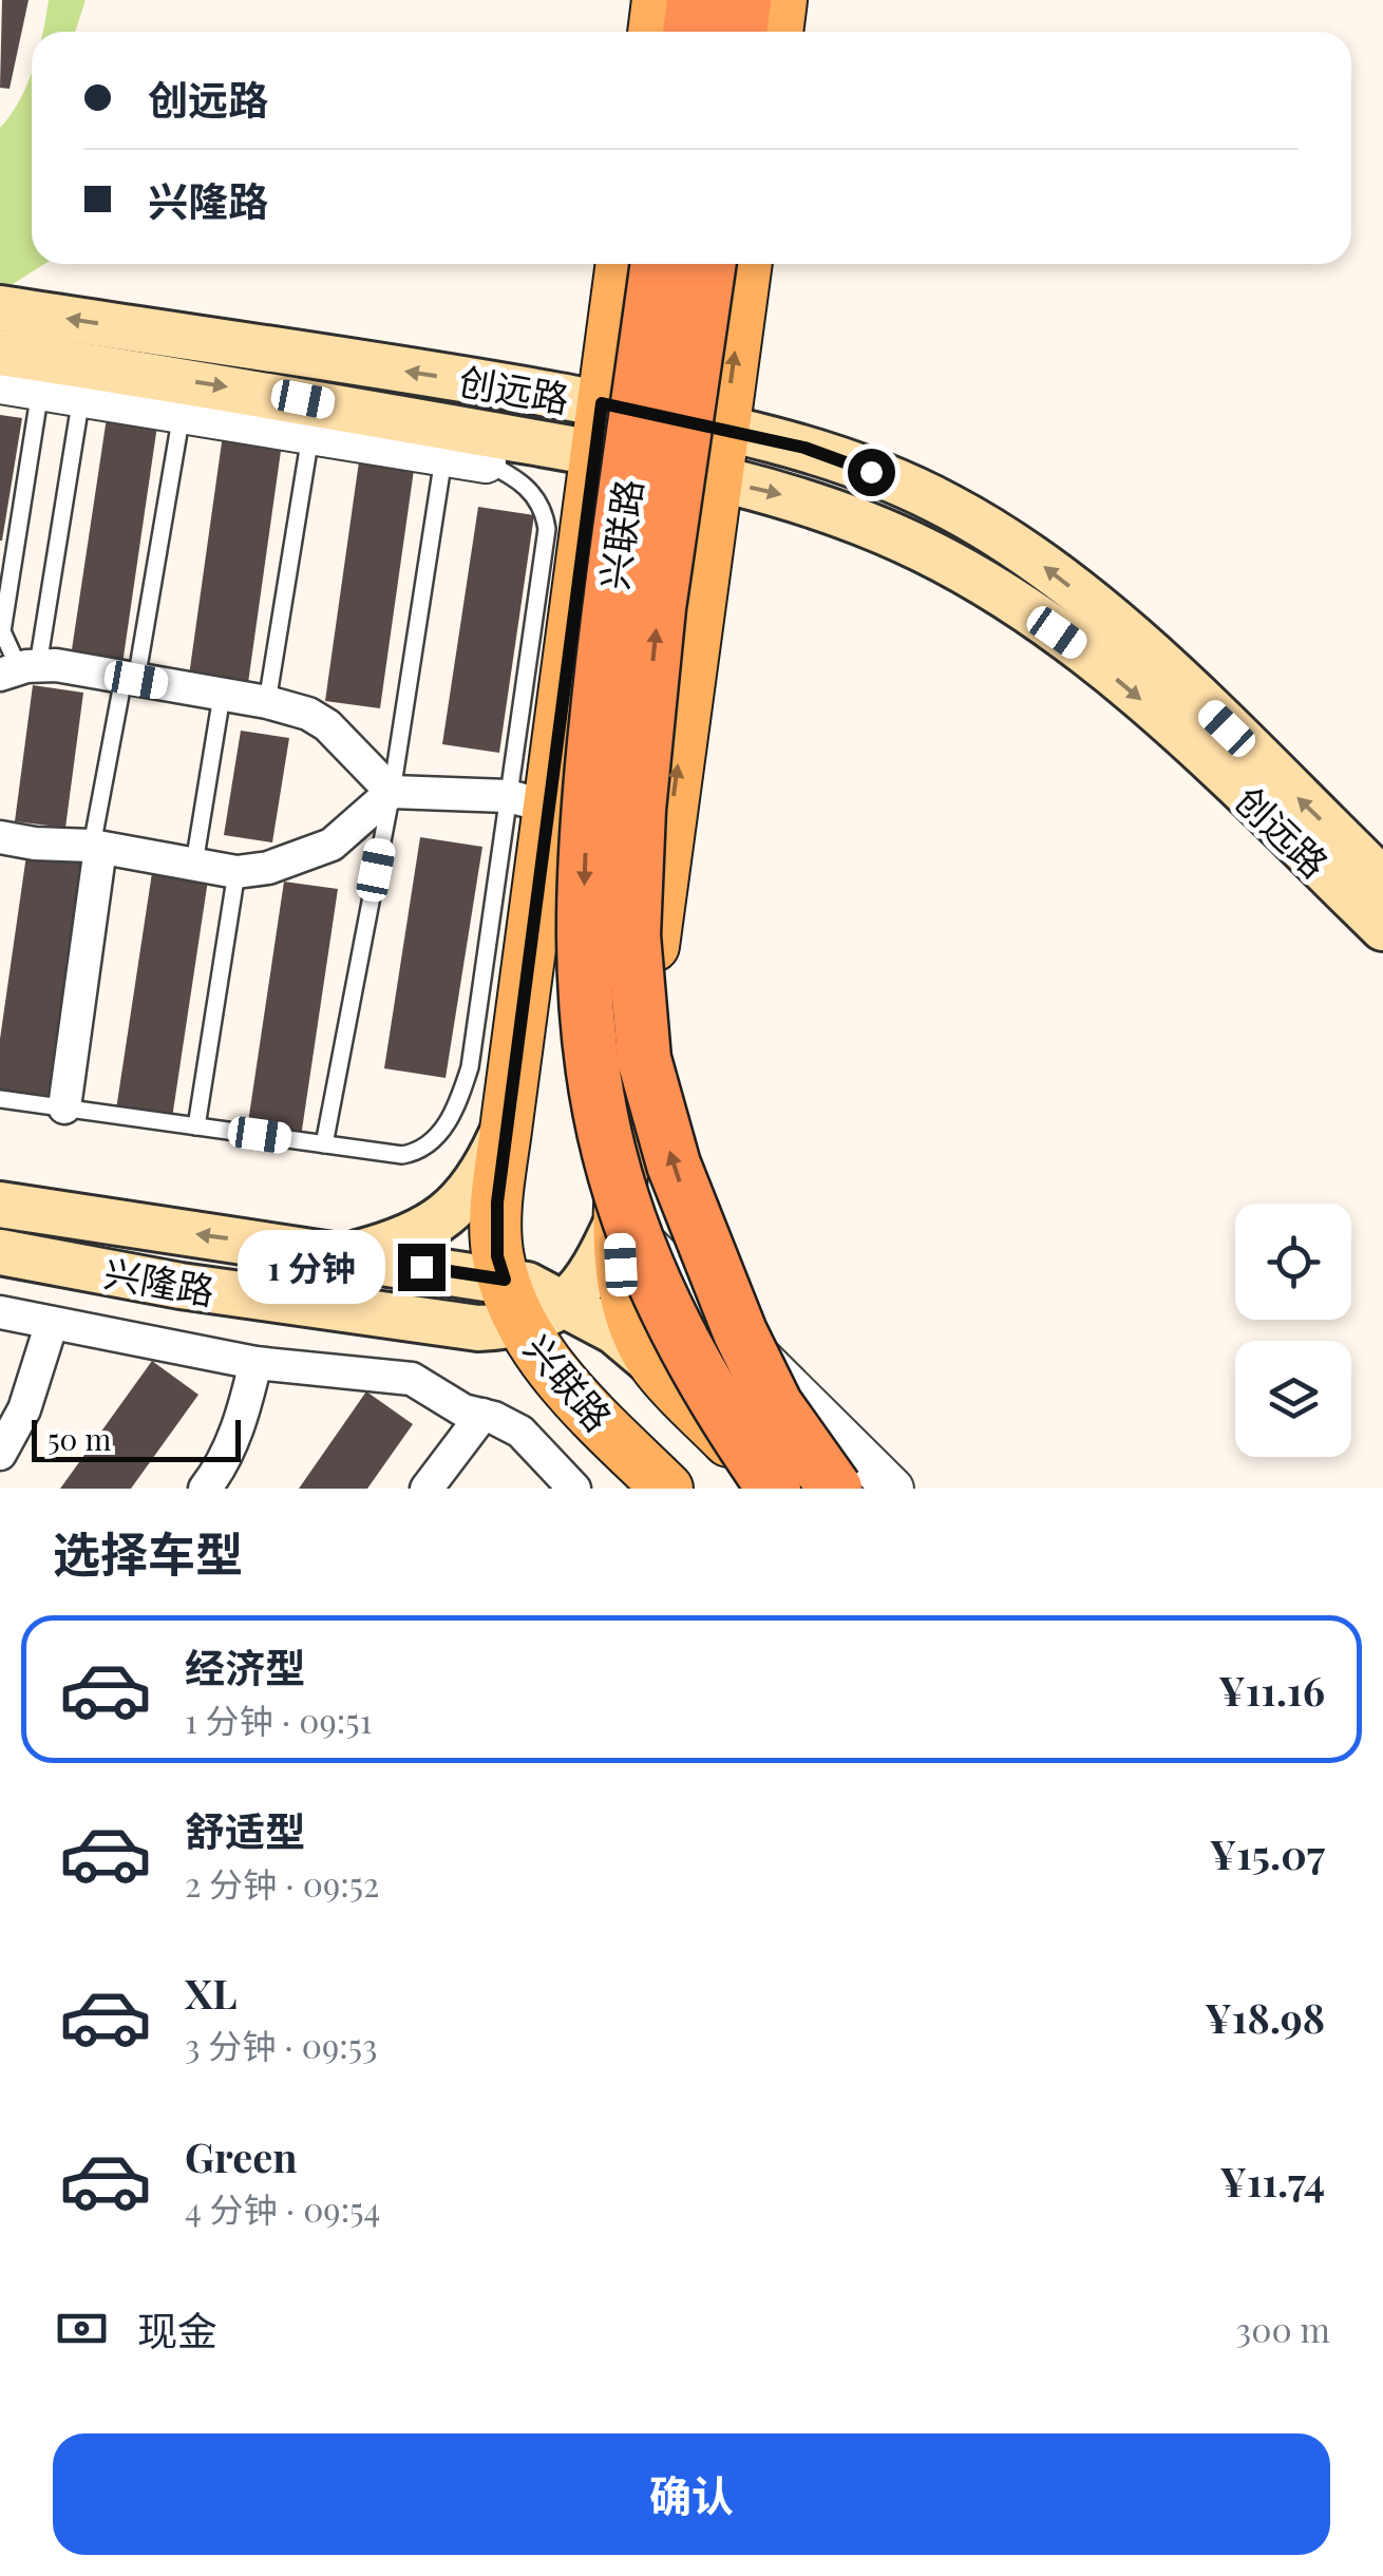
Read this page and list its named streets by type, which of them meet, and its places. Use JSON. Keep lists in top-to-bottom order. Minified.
{"streets":{"highway":["兴联路"],"main road":["创远路","兴隆路"]},"crossings":[["创远路","兴联路"],["兴联路","兴隆路"]],"scale_bar":"50 m","page":{"banner":["创远路","兴隆路"],"bubble":"1 分钟","scale":"50 m","heading":"选择车型","list":[{"name":"经济型","note":"1 分钟 · 09:51","value":"¥11.16"},{"name":"舒适型","note":"2 分钟 · 09:52","value":"¥15.07"},{"name":"XL","note":"3 分钟 · 09:53","value":"¥18.98"},{"name":"Green","note":"4 分钟 · 09:54","value":"¥11.74"}],"pay":["现金","300 m"],"buttons":"确认"}}
